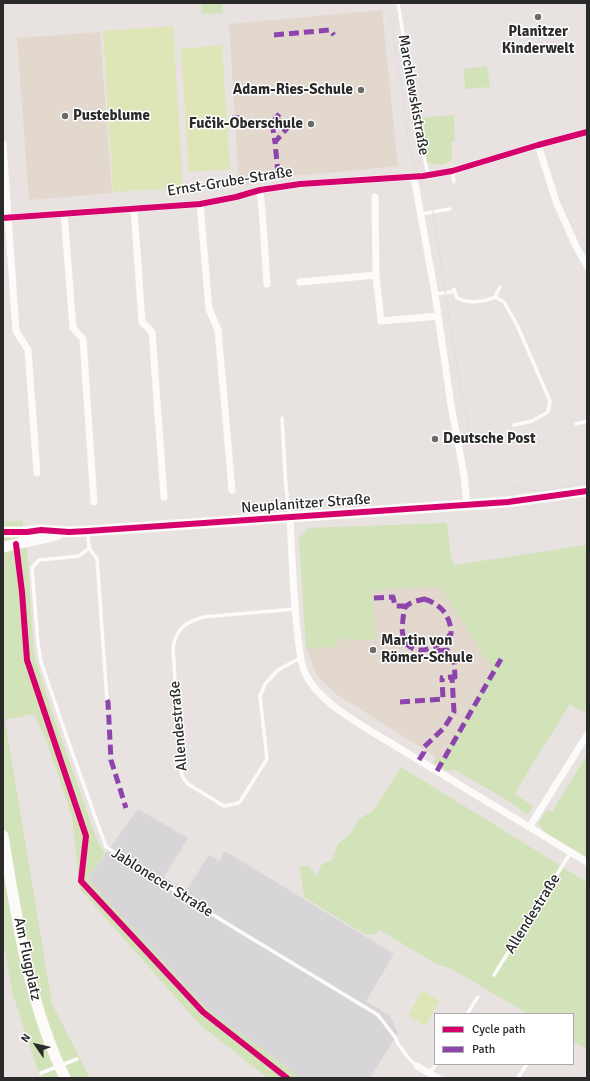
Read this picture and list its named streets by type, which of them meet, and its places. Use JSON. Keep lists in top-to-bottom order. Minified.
{"streets":{"street":["Marchlewskistraße","Ernst-Grube-Straße","Neuplanitzer Straße","Jablonecer Straße","Am Flugplatz"],"lane":["Allendestraße"]},"crossings":[["Marchlewskistraße","Ernst-Grube-Straße"],["Marchlewskistraße","Neuplanitzer Straße"]],"places":["Planitzer Kinderwelt","Adam-Ries-Schule","Pusteblume","Fučik-Oberschule","Deutsche Post","Martin von Römer-Schule"],"legend":["Cycle path","Path"],"north":"top left"}
